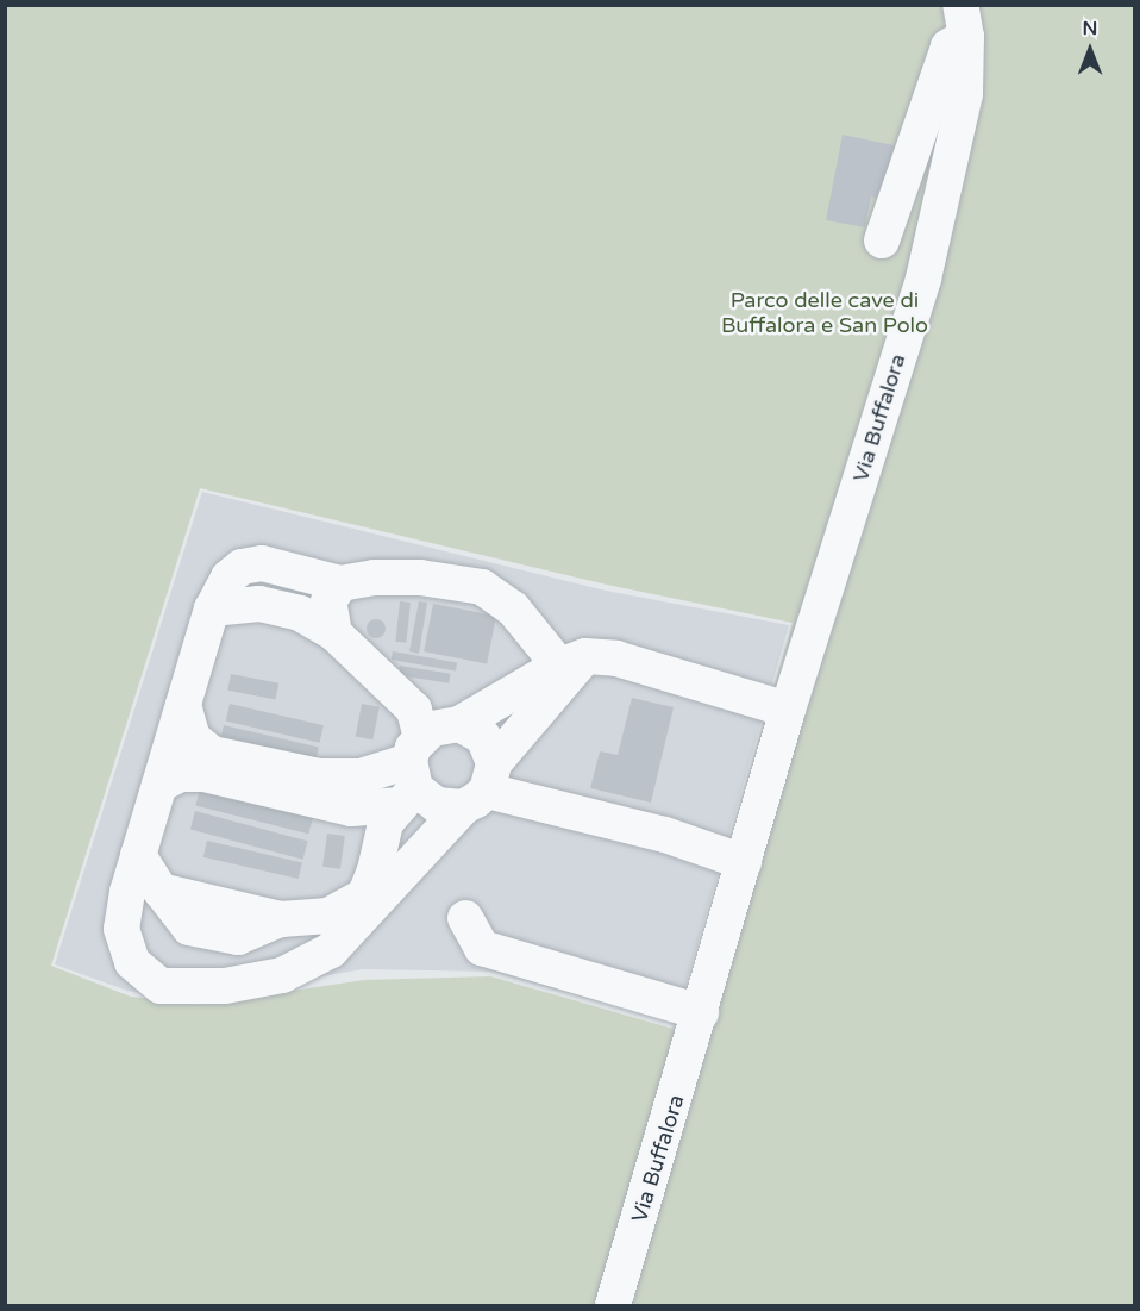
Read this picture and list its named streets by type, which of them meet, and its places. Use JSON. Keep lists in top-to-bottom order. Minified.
{"streets":{"street":["Via Buffalora"]},"parks":["Parco delle cave di Buffalora e San Polo"],"north":"top"}
